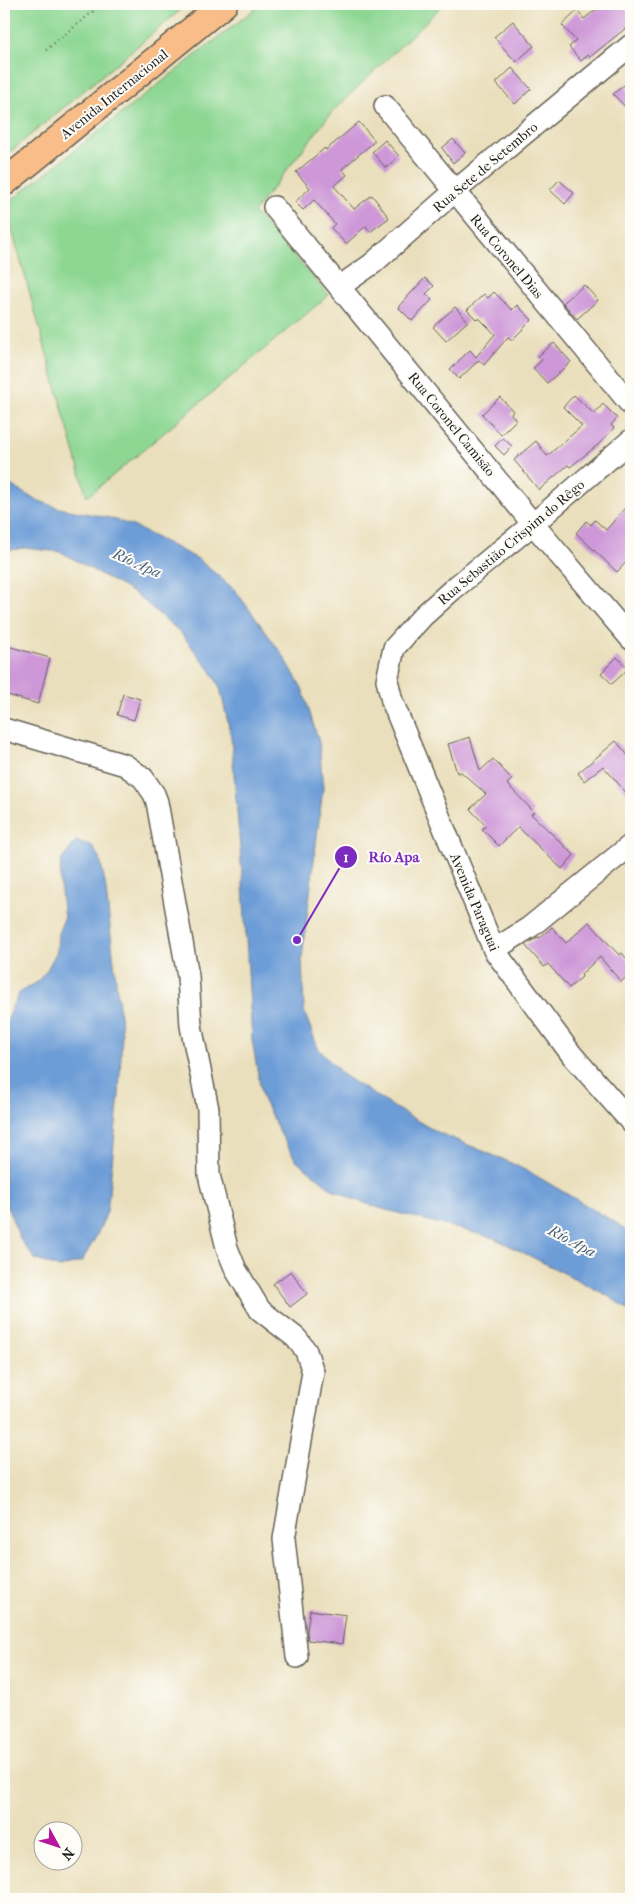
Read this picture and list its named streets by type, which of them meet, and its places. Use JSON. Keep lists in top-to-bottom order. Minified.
{"streets":{"main road":["Avenida Internacional"],"street":["Rua Sete de Setembro","Rua Coronel Dias","Rua Coronel Camisão","Rua Sebastião Crispim do Rêgo","Avenida Paraguai"]},"crossings":[["Rua Sete de Setembro","Rua Coronel Dias"],["Rua Sete de Setembro","Rua Coronel Camisão"],["Rua Coronel Camisão","Rua Sebastião Crispim do Rêgo"],["Rua Sebastião Crispim do Rêgo","Avenida Paraguai"]],"water":["Río Apa"],"places":["Río Apa"],"north":"bottom right"}
